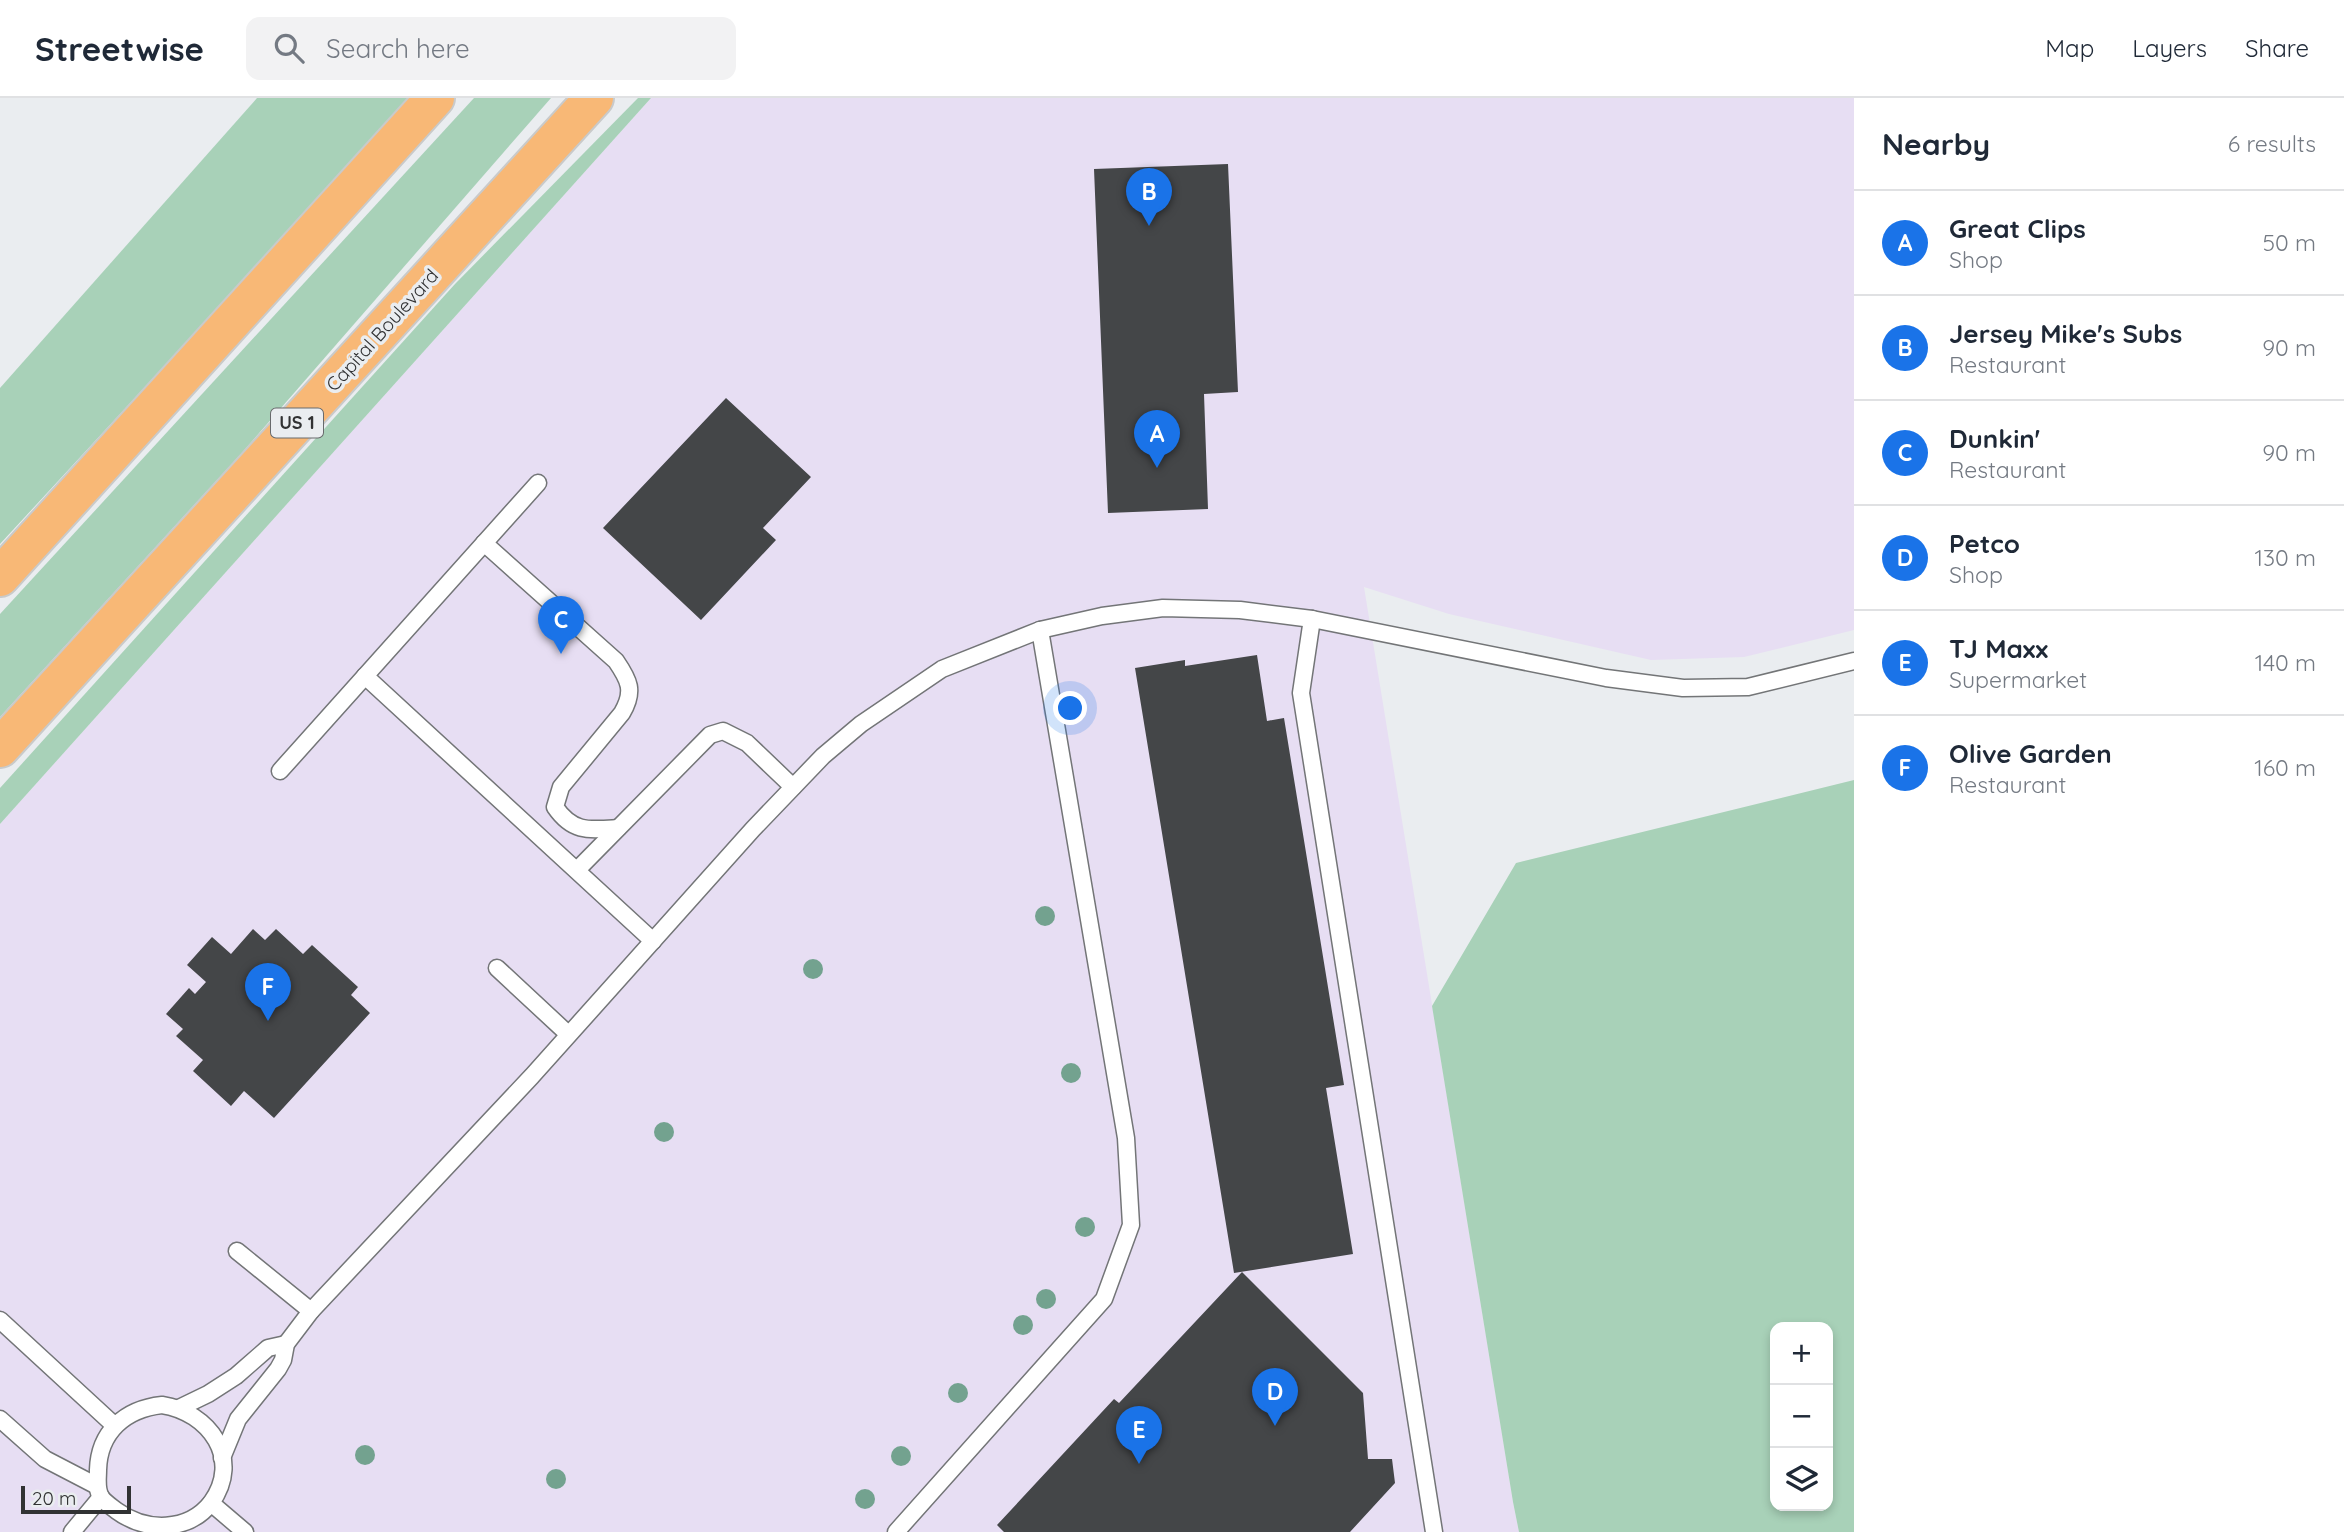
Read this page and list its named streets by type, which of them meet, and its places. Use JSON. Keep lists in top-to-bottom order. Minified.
{"streets":{"highway":["Capital Boulevard","US 1"]},"scale_bar":"20 m","page":{"header":"Streetwise","search":"Search here","nav":["Map","Layers","Share"],"heading":["Nearby","6 results"],"pins":["B","A","C","F","D","E"],"list":[{"mark":"A","name":"Great Clips","note":"Shop","value":"50 m"},{"mark":"B","name":"Jersey Mike's Subs","note":"Restaurant","value":"90 m"},{"mark":"C","name":"Dunkin'","note":"Restaurant","value":"90 m"},{"mark":"D","name":"Petco","note":"Shop","value":"130 m"},{"mark":"E","name":"TJ Maxx","note":"Supermarket","value":"140 m"},{"mark":"F","name":"Olive Garden","note":"Restaurant","value":"160 m"}],"map_buttons":["+","−"],"scale":"20 m"}}
